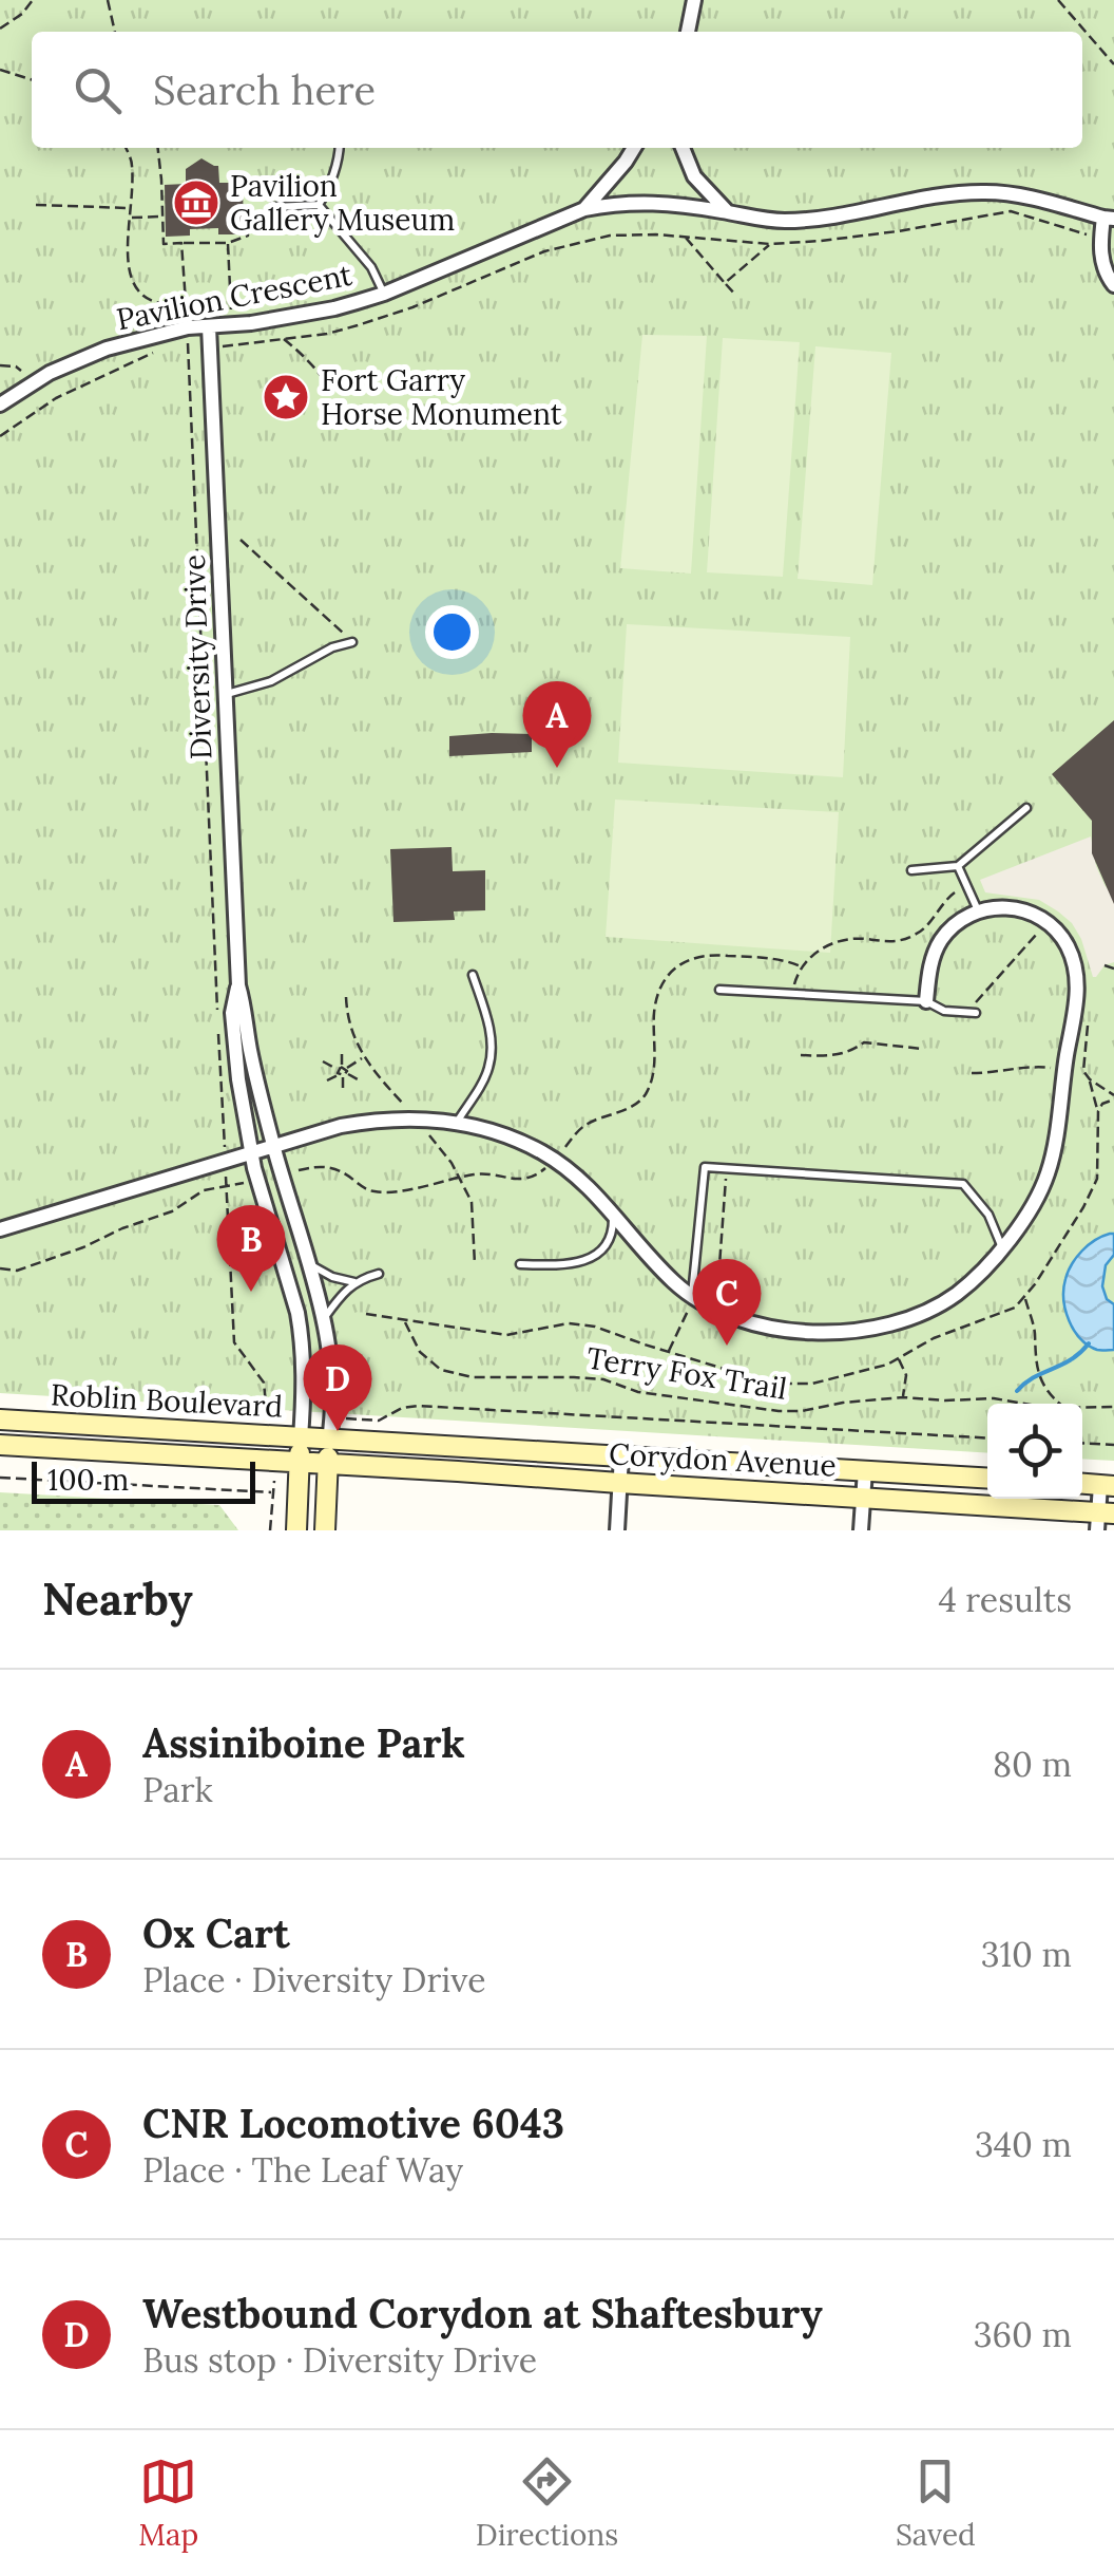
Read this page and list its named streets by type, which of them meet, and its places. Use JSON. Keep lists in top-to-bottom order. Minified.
{"streets":{"main road":["Roblin Boulevard","Corydon Avenue"],"street":["Pavilion Crescent","Diversity Drive"],"path":["Terry Fox Trail"]},"crossings":[["Pavilion Crescent","Diversity Drive"],["Diversity Drive","Roblin Boulevard"],["Diversity Drive","Corydon Avenue"],["Roblin Boulevard","Corydon Avenue"]],"places":{"museum":["Pavilion Gallery Museum"],"place":["Fort Garry Horse Monument"]},"scale_bar":"100 m","page":{"search":"Search here","pins":["A","B","C","D"],"scale":"100 m","heading":["Nearby","4 results"],"list":[{"mark":"A","name":"Assiniboine Park","note":"Park","value":"80 m"},{"mark":"B","name":"Ox Cart","note":"Place · Diversity Drive","value":"310 m"},{"mark":"C","name":"CNR Locomotive 6043","note":"Place · The Leaf Way","value":"340 m"},{"mark":"D","name":"Westbound Corydon at Shaftesbury","note":"Bus stop · Diversity Drive","value":"360 m"}],"nav":["Map","Directions","Saved"]}}
